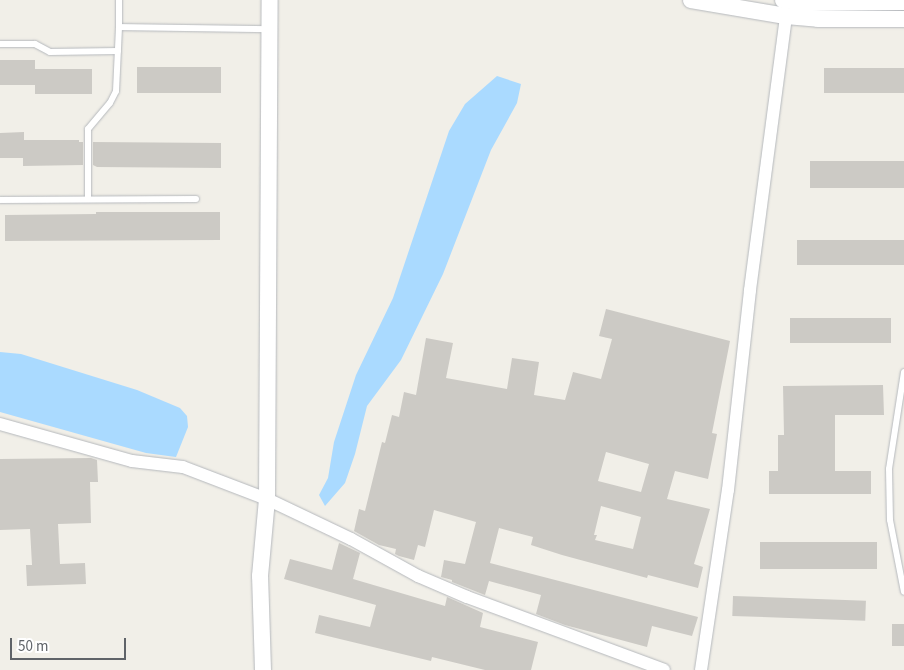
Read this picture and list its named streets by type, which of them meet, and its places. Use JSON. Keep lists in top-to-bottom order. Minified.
{"scale_bar":"50 m"}
